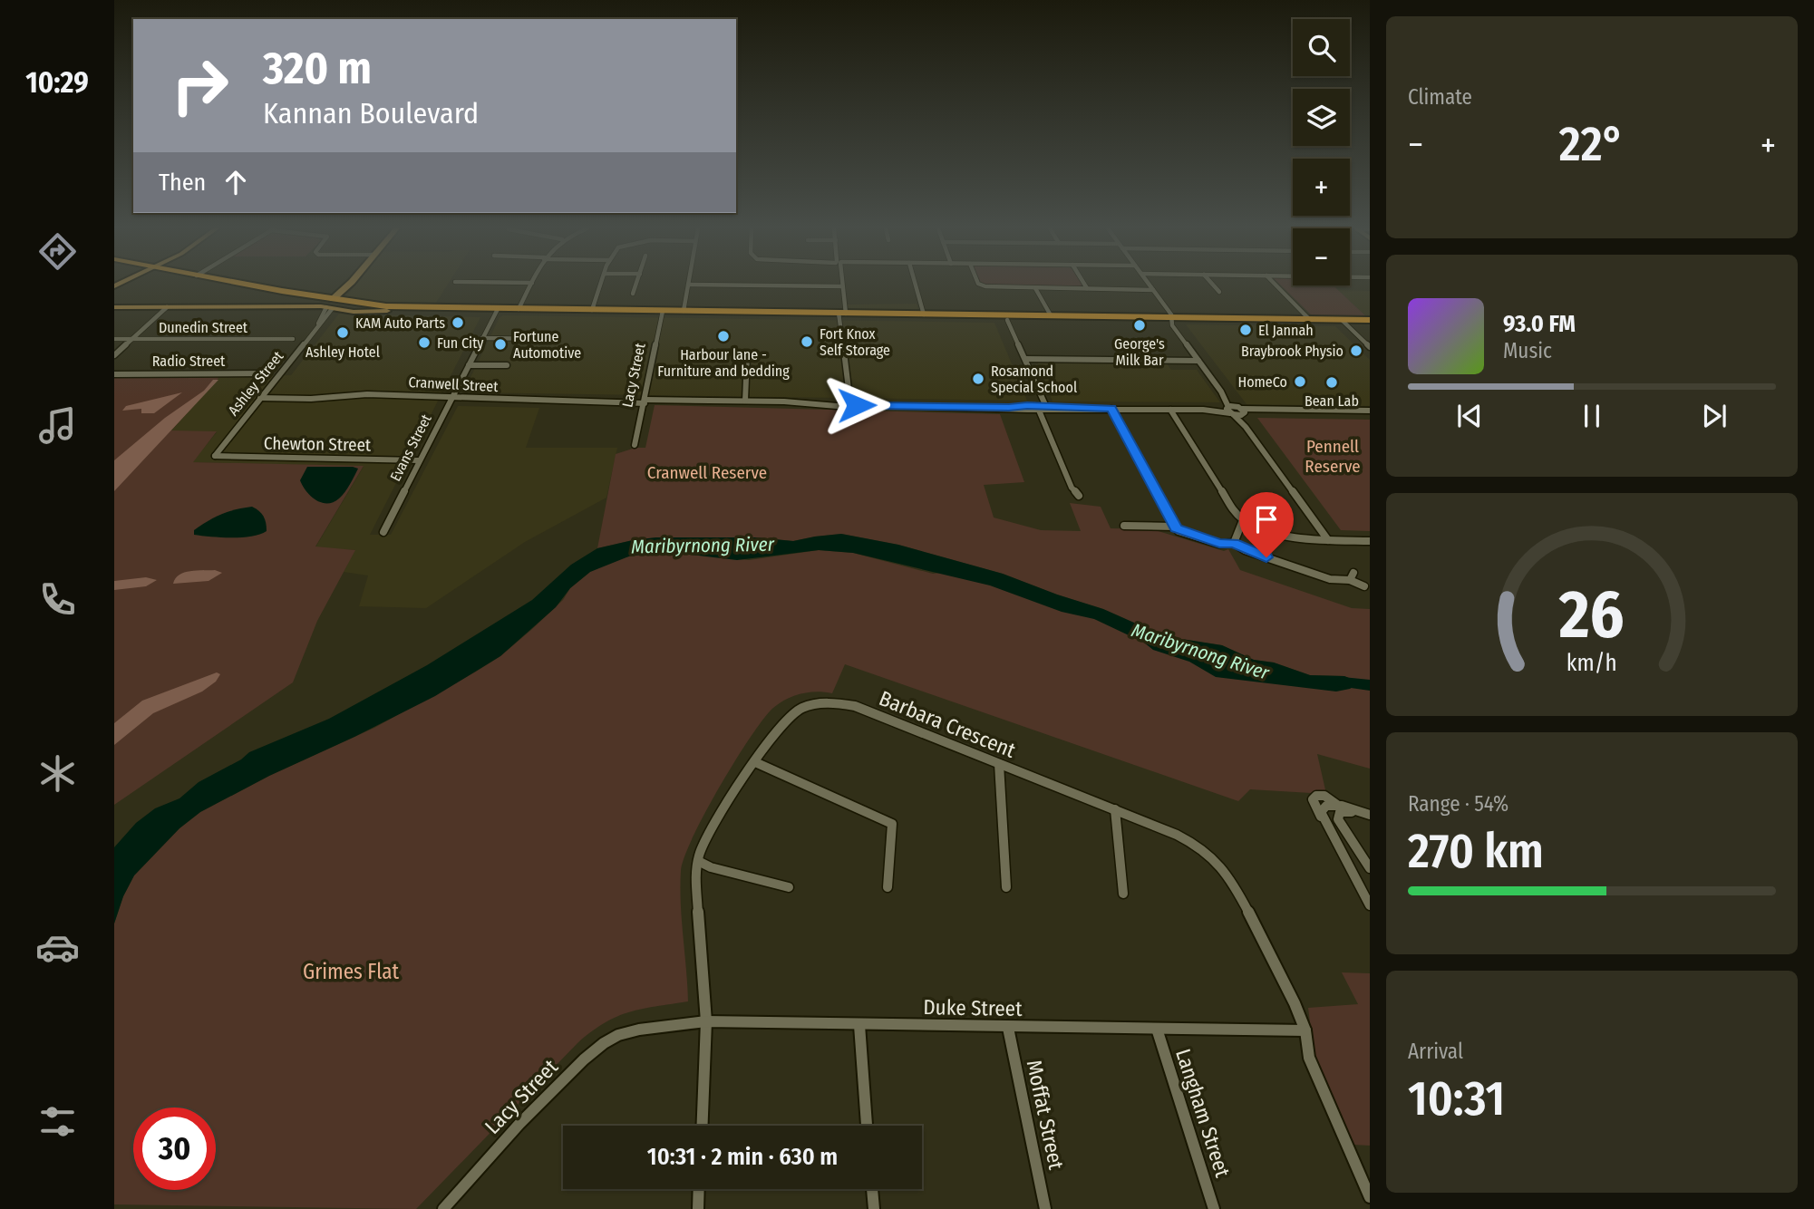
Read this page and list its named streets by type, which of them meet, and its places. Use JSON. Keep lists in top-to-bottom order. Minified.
{"streets":{"main road":["Ashley Street"],"street":["Dunedin Street","Radio Street","Lacy Street","Cranwell Street","Chewton Street","Evans Street","Barbara Crescent","Duke Street","Langham Street","Moffat Street"]},"crossings":[["Lacy Street","Cranwell Street"],["Lacy Street","Duke Street"],["Ashley Street","Cranwell Street"],["Ashley Street","Chewton Street"],["Cranwell Street","Evans Street"],["Chewton Street","Evans Street"],["Barbara Crescent","Duke Street"],["Duke Street","Langham Street"],["Duke Street","Moffat Street"]],"water":["Maribyrnong River"],"parks":["Pennell Reserve","Cranwell Reserve","Grimes Flat"],"places":["KAM Auto Parts","George's Milk Bar","El Jannah","Ashley Hotel","Harbour lane - Furniture and bedding","Fort Knox Self Storage","Fun City","Fortune Automotive","Braybrook Physio","Rosamond Special School","HomeCo","Bean Lab"],"page":{"tabs":"10:29","tile":["Climate",["Range · 54%","270 km"],["Arrival","10:31"]],"map_buttons":["+","−"],"turn":["320 m","Kannan Boulevard"],"heat":["−","22°","+"],"then":"Then","song":["93.0 FM","Music"],"limit":"30","trip":"10:31 · 2 min · 630 m","gauge":["26","km/h"]}}
